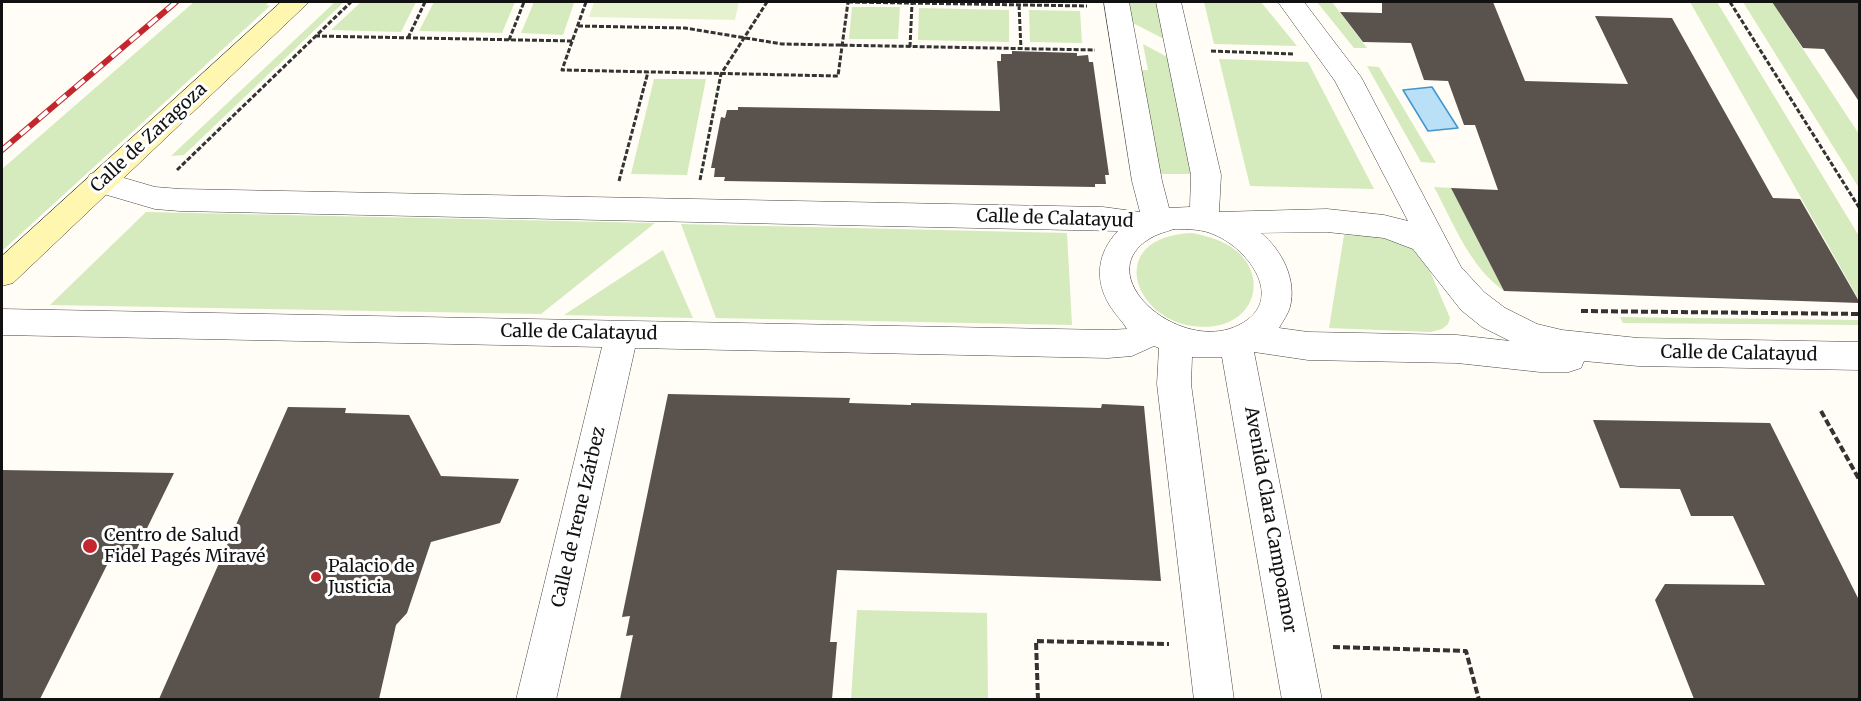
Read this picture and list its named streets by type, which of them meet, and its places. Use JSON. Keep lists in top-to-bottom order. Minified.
{"streets":{"main road":["Calle de Zaragoza"],"street":["Calle de Calatayud","Calle de Irene Izárbez","Avenida Clara Campoamor"]},"crossings":[["Calle de Zaragoza","Calle de Calatayud"],["Calle de Calatayud","Calle de Irene Izárbez"],["Calle de Calatayud","Avenida Clara Campoamor"]],"places":["Centro de Salud Fidel Pagés Miravé","Palacio de Justicia"]}
